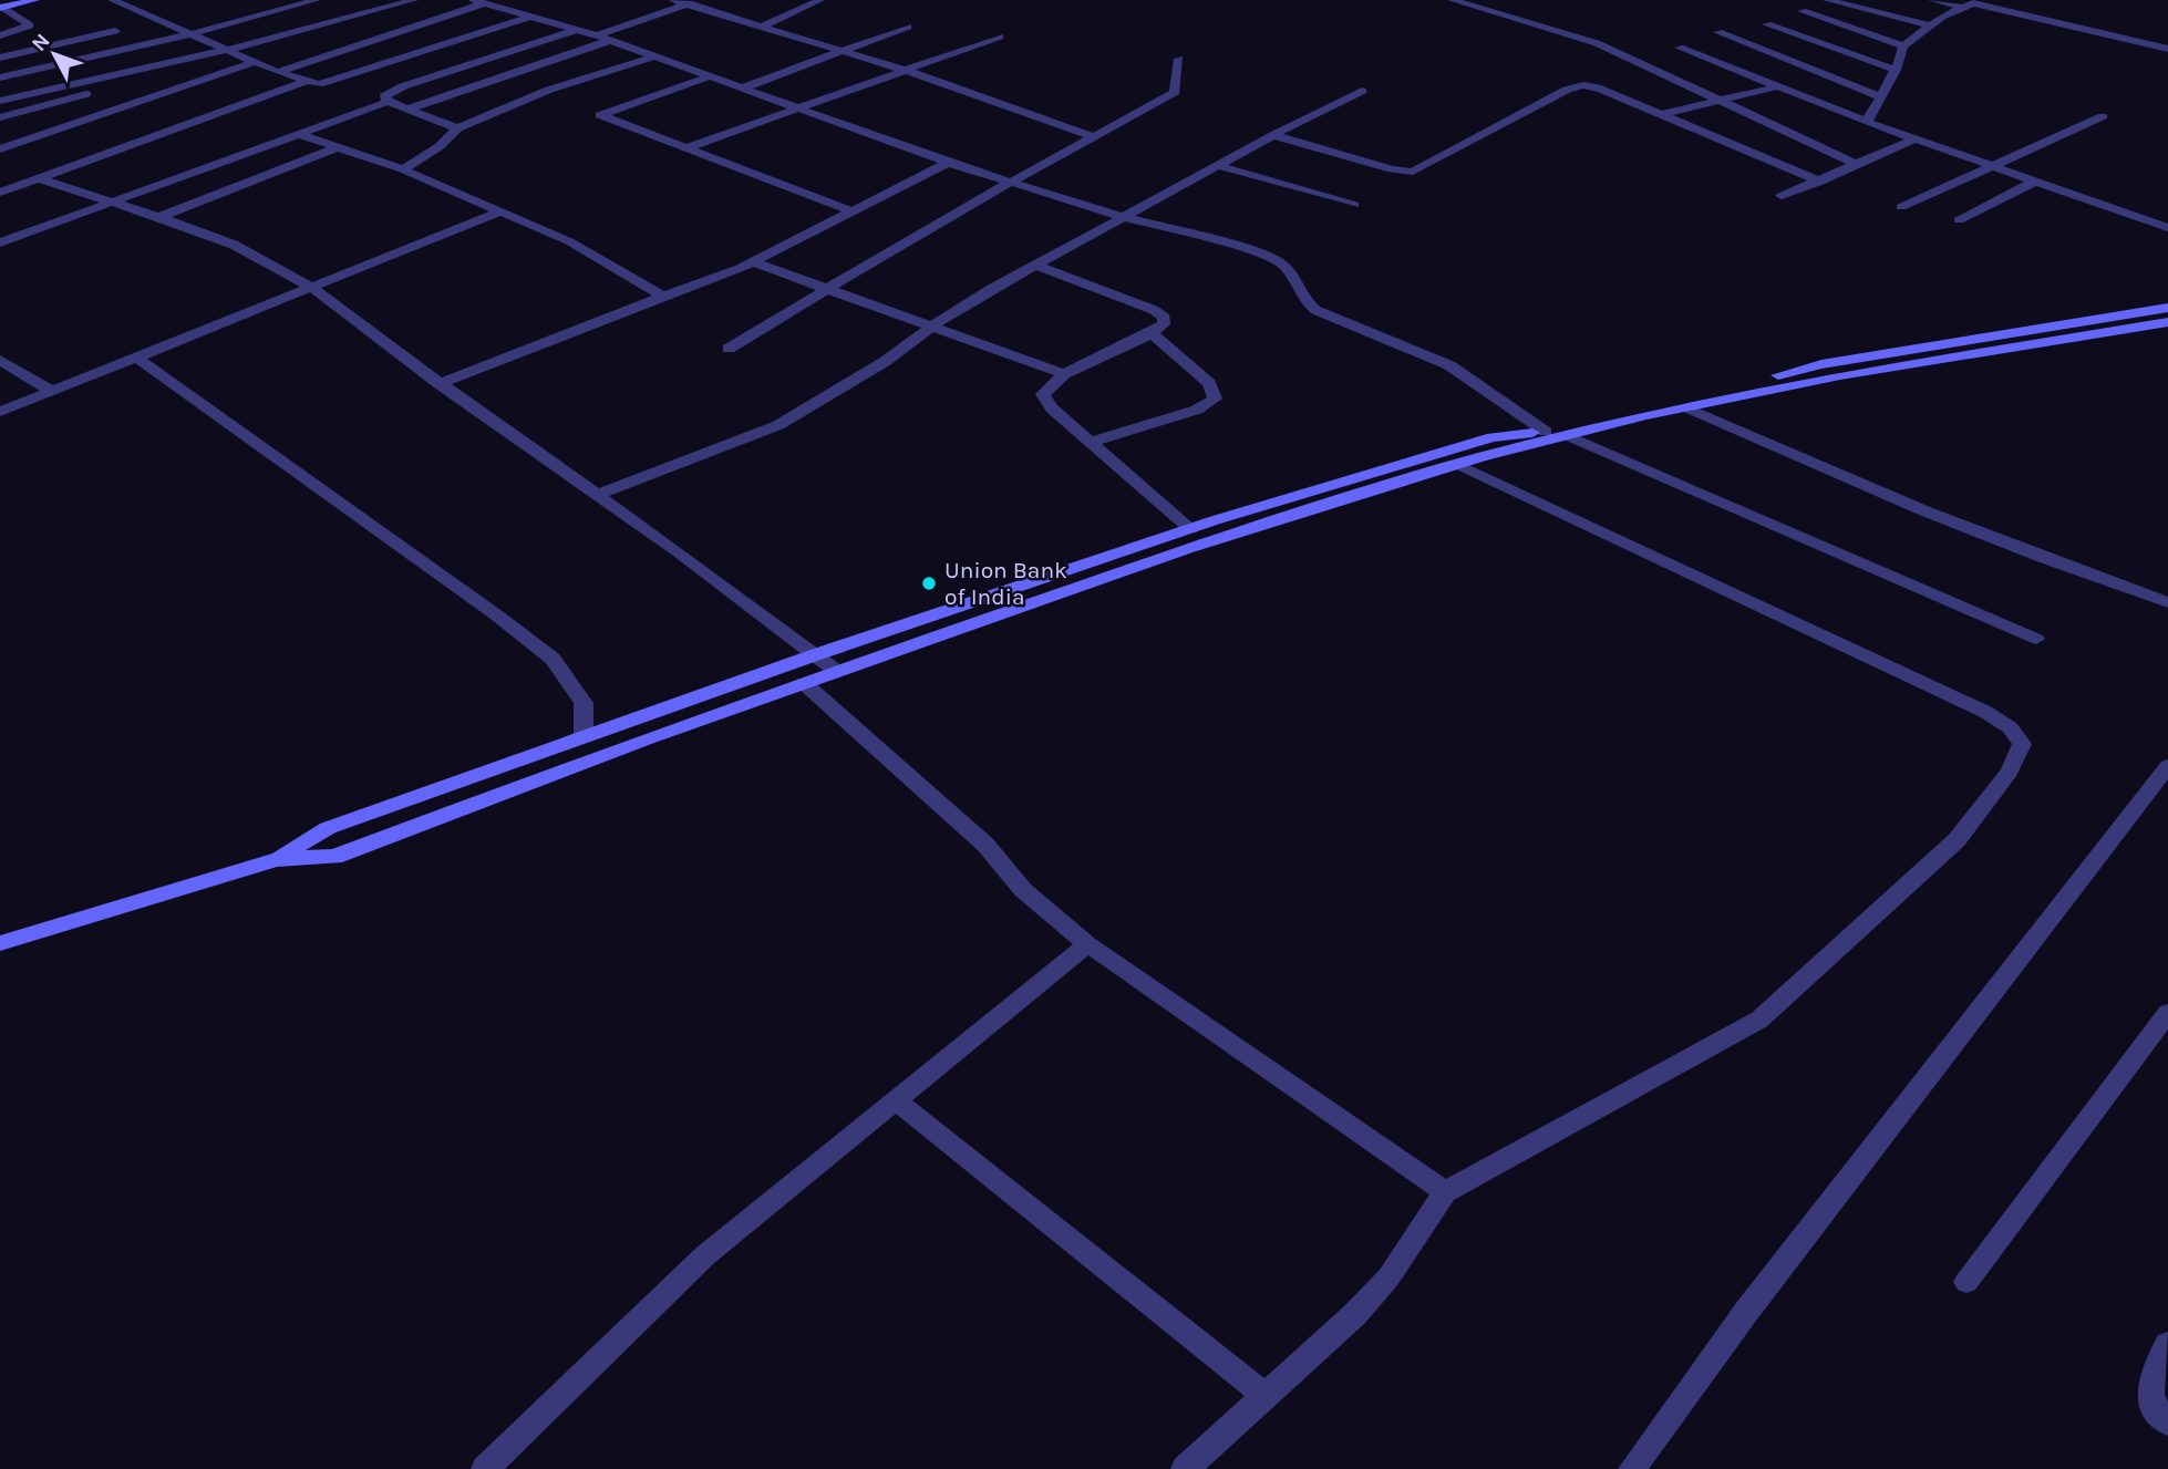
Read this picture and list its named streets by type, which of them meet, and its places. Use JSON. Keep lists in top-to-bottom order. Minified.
{"places":["Union Bank of India"],"north":"top left"}
